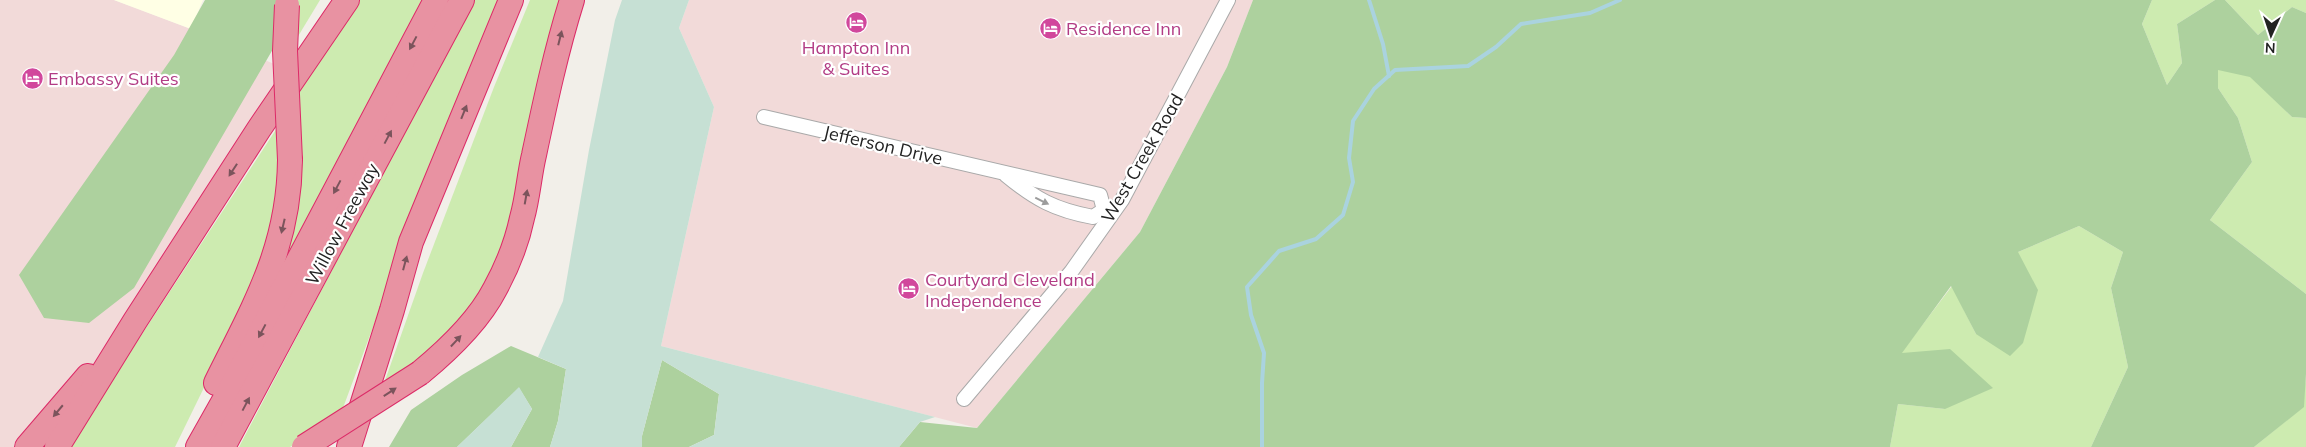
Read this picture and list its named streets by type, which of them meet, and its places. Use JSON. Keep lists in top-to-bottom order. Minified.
{"streets":{"highway":["Willow Freeway"],"street":["Jefferson Drive","West Creek Road"]},"crossings":[["Jefferson Drive","West Creek Road"]],"places":{"hotel":["Hampton Inn & Suites","Residence Inn","Embassy Suites","Courtyard Cleveland Independence"]},"north":"bottom"}
